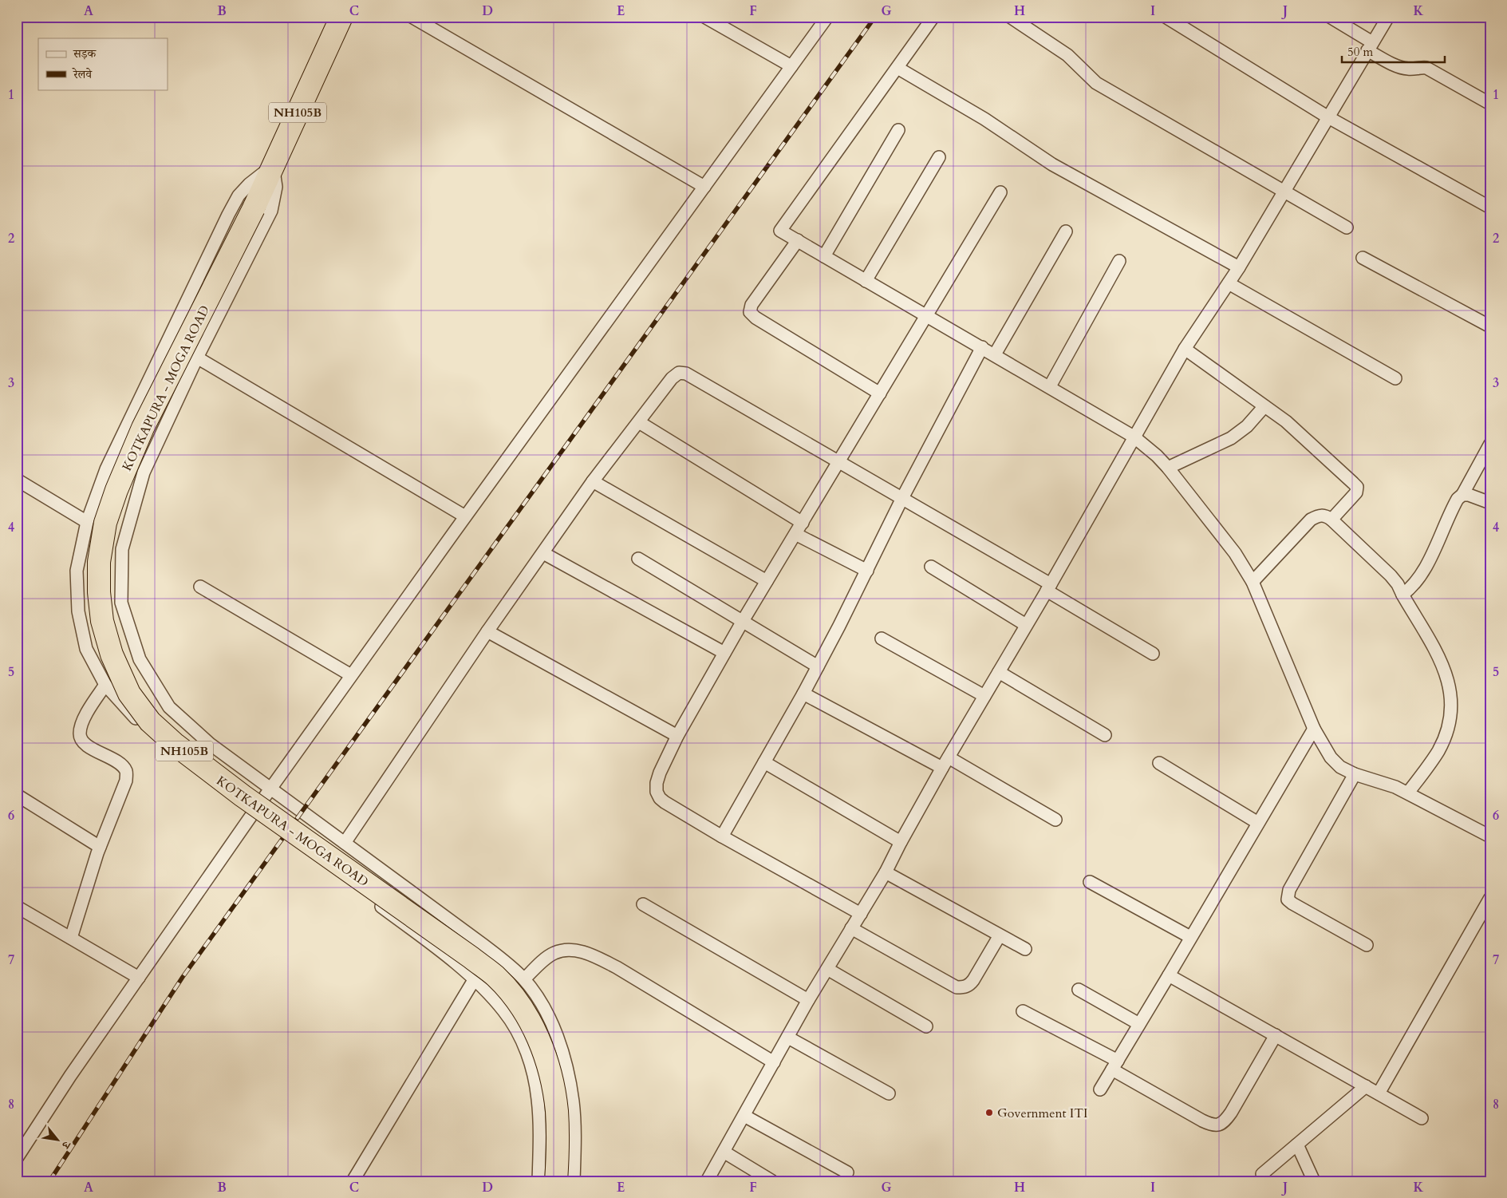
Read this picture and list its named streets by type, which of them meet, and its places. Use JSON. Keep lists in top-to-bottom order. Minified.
{"streets":{"highway":["NH105B","KOTKAPURA - MOGA ROAD"]},"places":["Government ITI"],"legend":["सड़क","रेलवे"],"scale_bar":"50 m","north":"bottom right","grid":{"columns":["A","B","C","D","E","F","G","H","I","J","K"],"rows":["1","2","3","4","5","6","7","8"]}}
